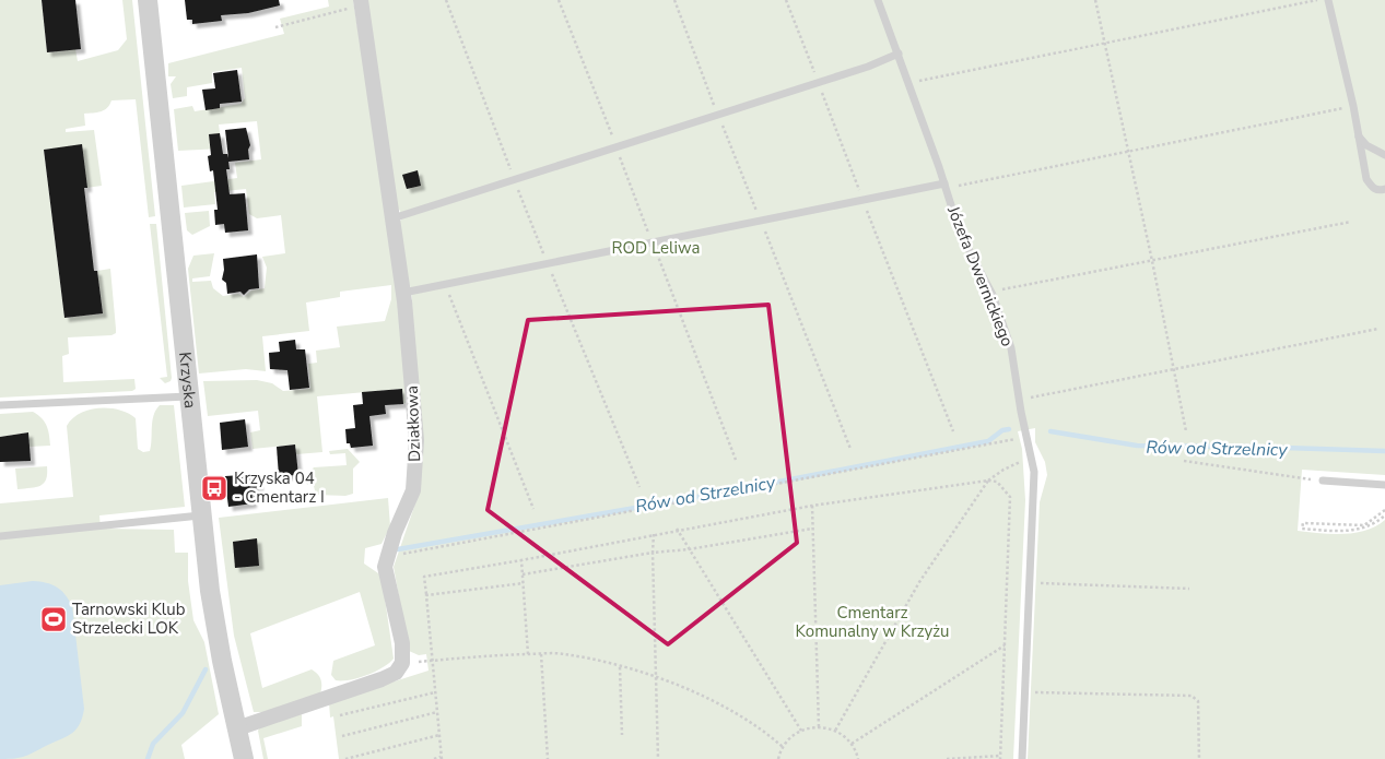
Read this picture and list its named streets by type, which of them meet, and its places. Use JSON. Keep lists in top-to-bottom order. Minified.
{"streets":{"street":["Krzyska","Działkowa"],"lane":["Józefa Dwernickiego"]},"water":["Rów od Strzelnicy"],"parks":["ROD Leliwa","Cmentarz Komunalny w Krzyżu"],"places":{"bus stop":["Krzyska 04 - Cmentarz I"],"sports":["Tarnowski Klub Strzelecki LOK"]}}
